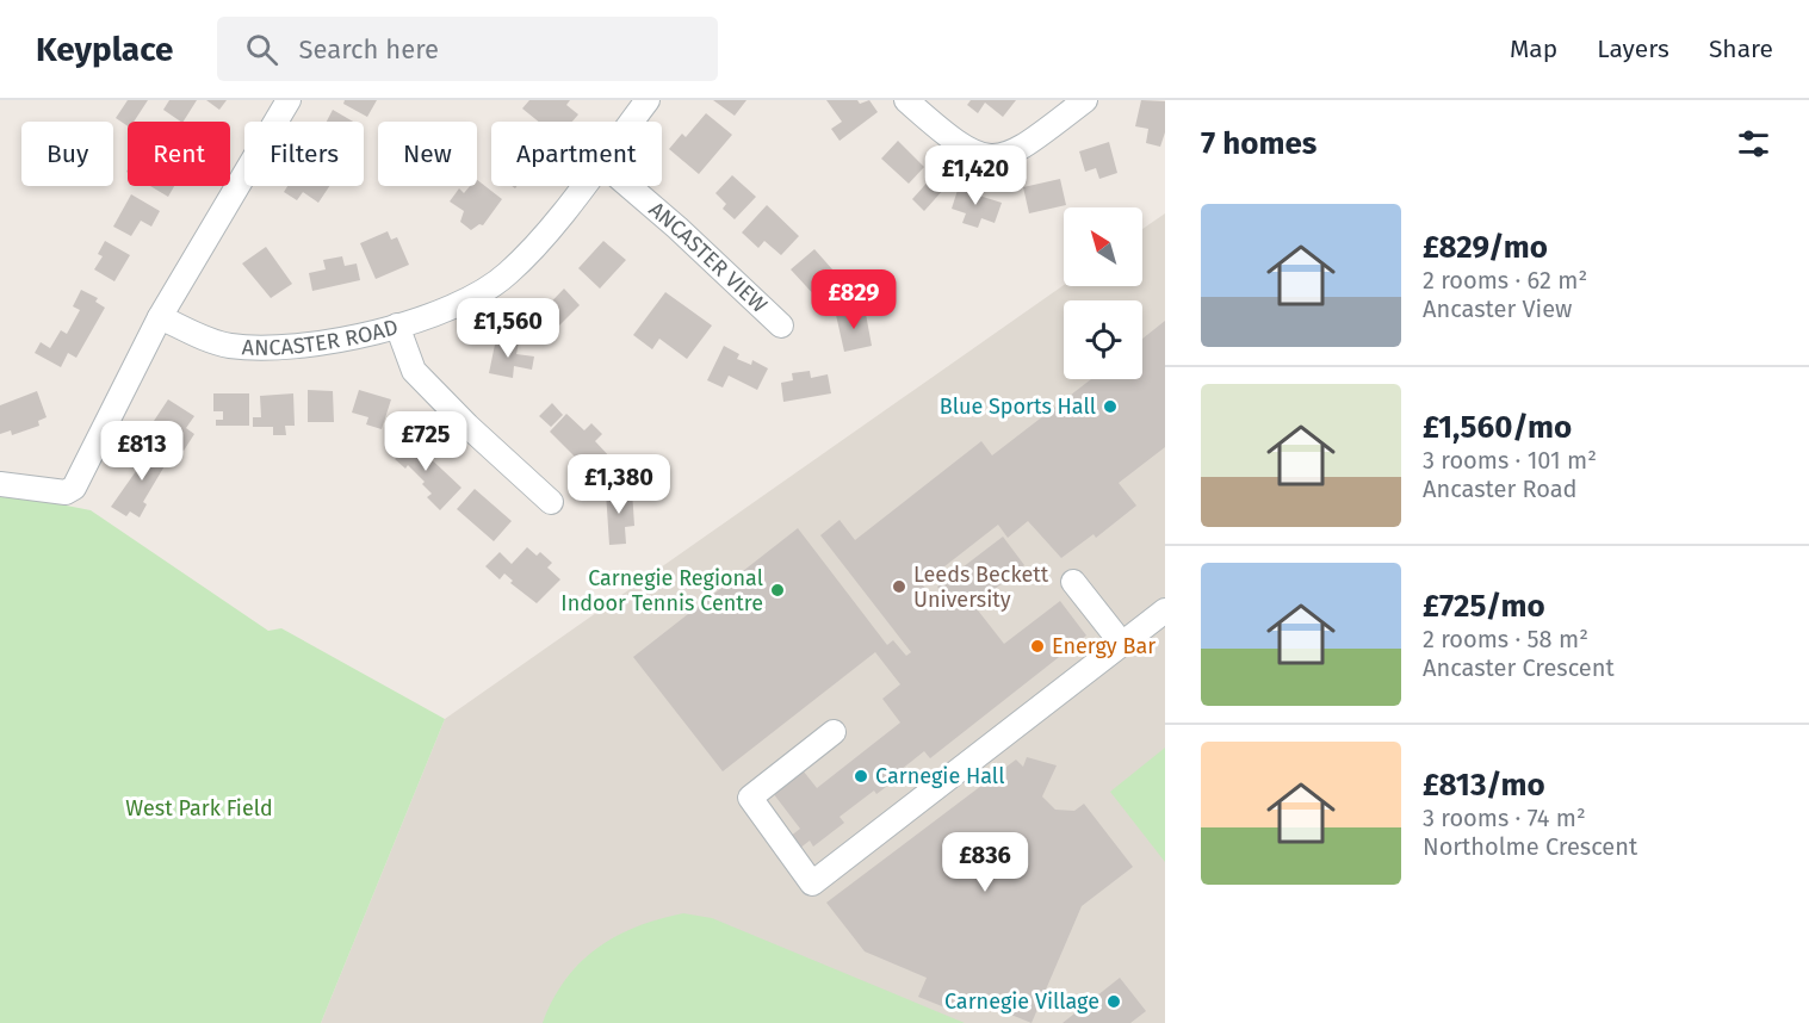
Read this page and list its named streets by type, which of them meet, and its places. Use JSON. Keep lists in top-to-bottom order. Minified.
{"streets":{"street":["ANCASTER VIEW","ANCASTER ROAD"]},"parks":["West Park Field"],"places":["Blue Sports Hall","Leeds Beckett University","Carnegie Regional Indoor Tennis Centre","Energy Bar","Carnegie Hall","Carnegie Village"],"north":"top left","page":{"header":"Keyplace","search":"Search here","nav":["Map","Layers","Share"],"heading":"7 homes","chip":["Buy","Rent","Filters","New","Apartment"],"price":["£1,420","£829","£1,560","£725","£813","£1,380","£836"],"list":[{"name":"£829/mo","note":"2 rooms · 62 m² · Ancaster View"},{"name":"£1,560/mo","note":"3 rooms · 101 m² · Ancaster Road"},{"name":"£725/mo","note":"2 rooms · 58 m² · Ancaster Crescent"},{"name":"£813/mo","note":"3 rooms · 74 m² · Northolme Crescent"}]}}
